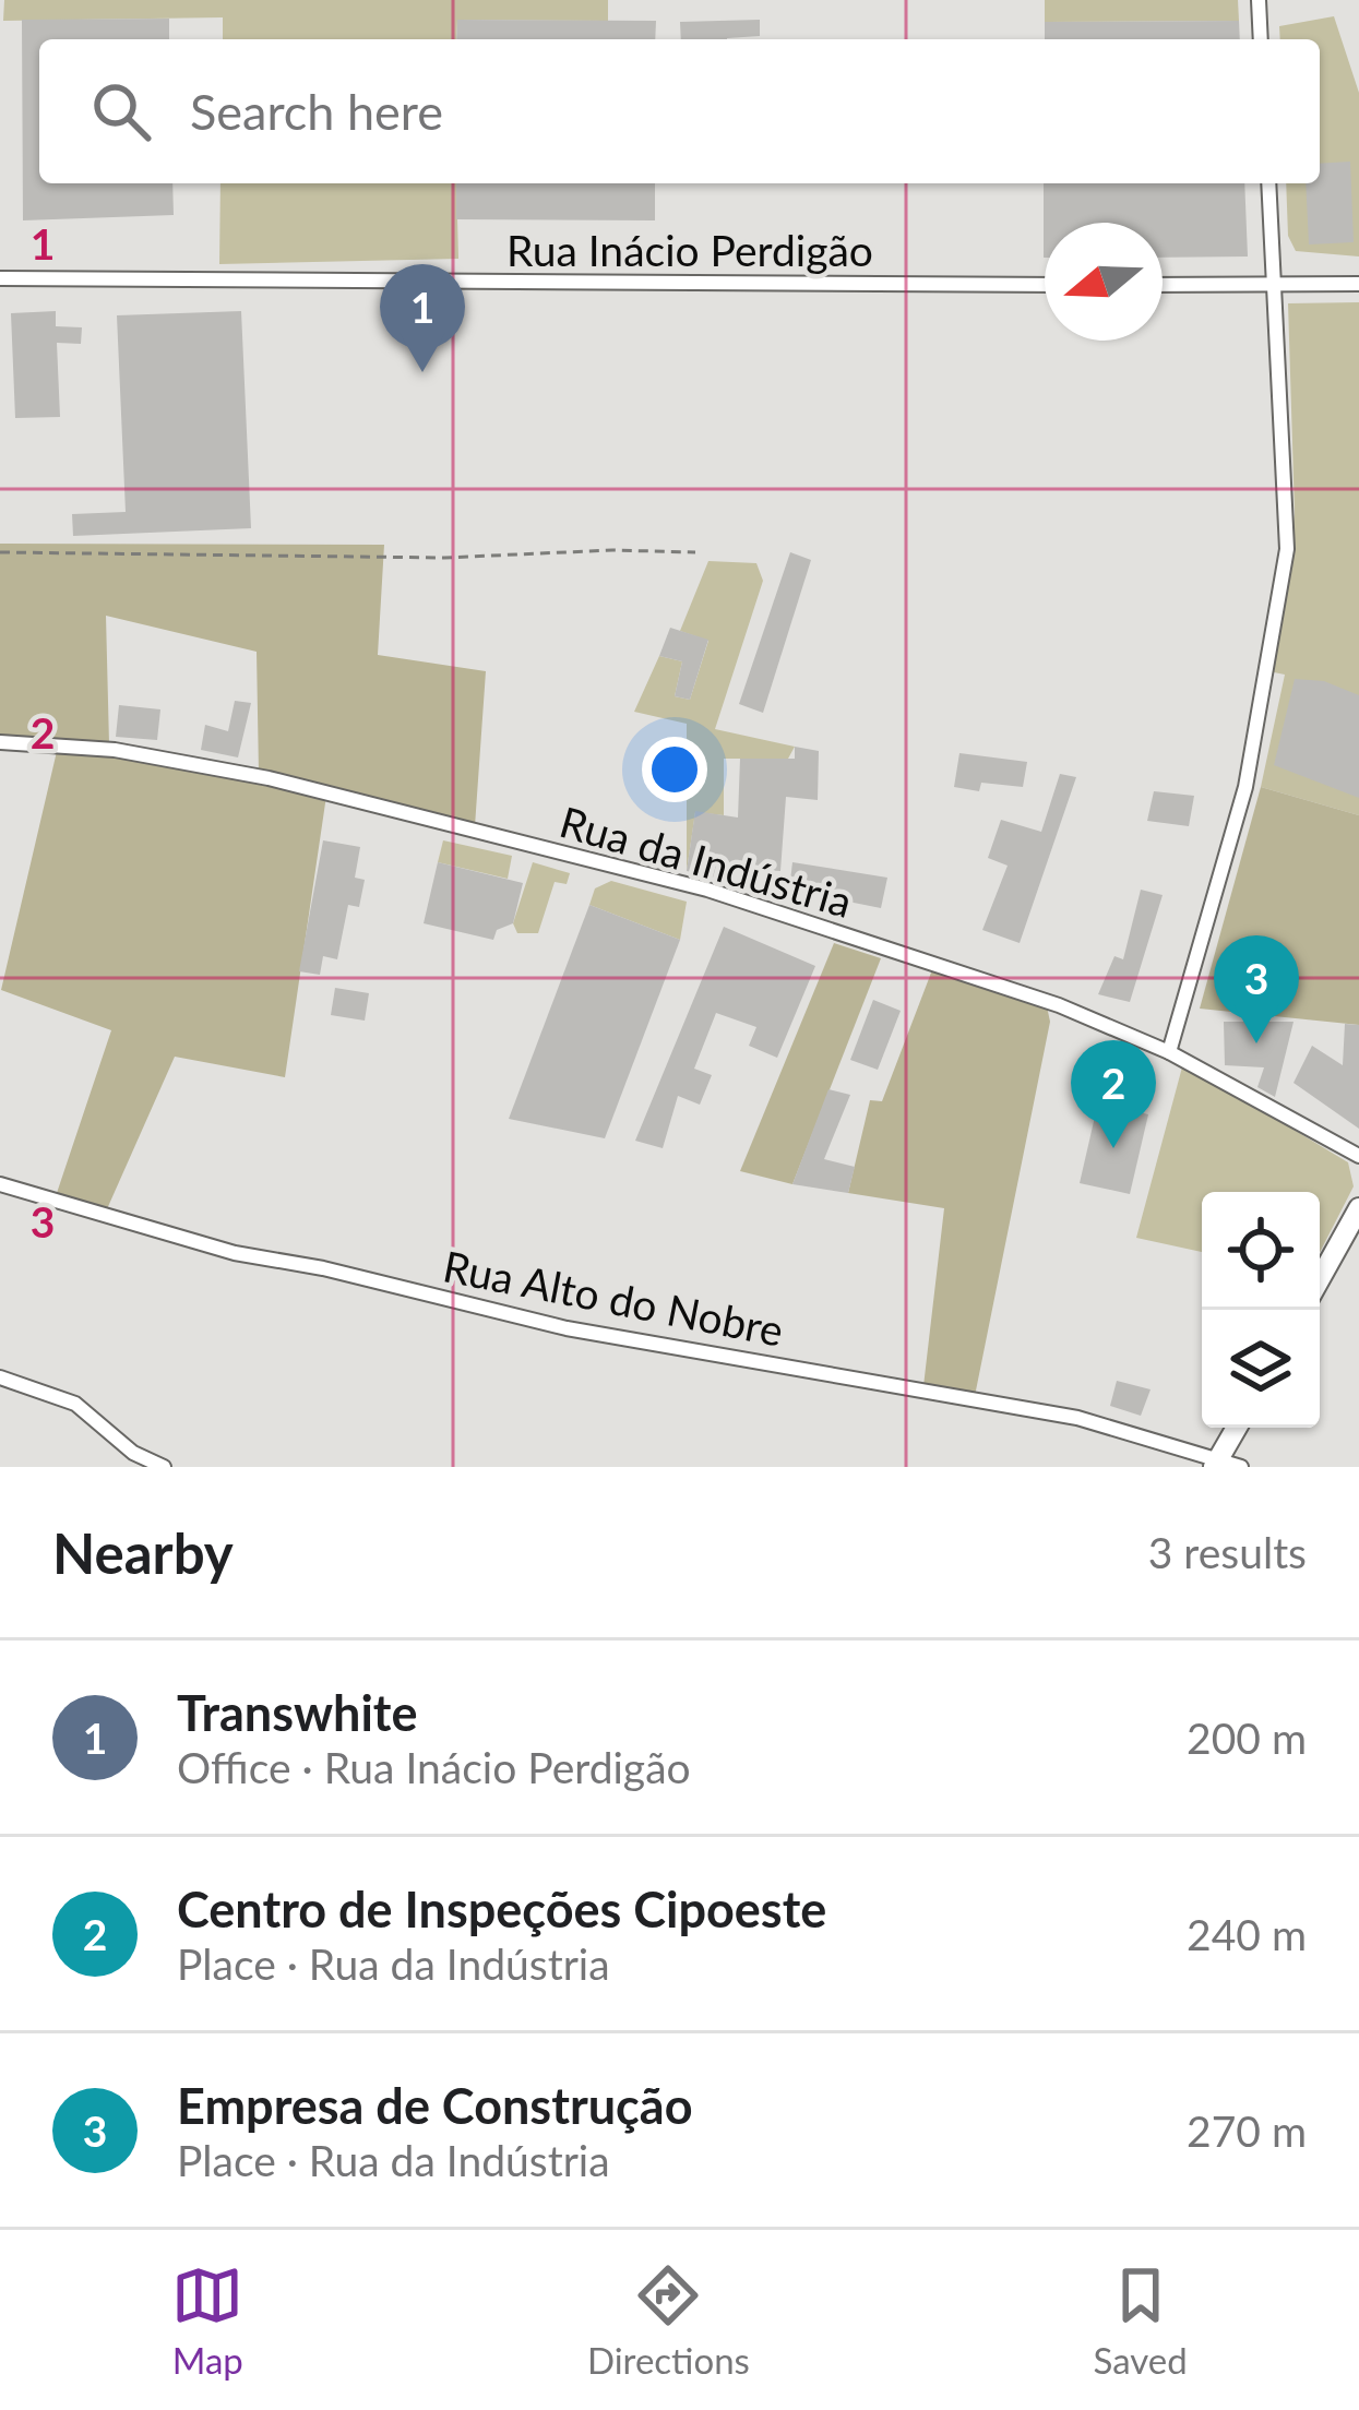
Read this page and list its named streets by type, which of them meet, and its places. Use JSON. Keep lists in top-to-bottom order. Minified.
{"streets":{"street":["Rua Inácio Perdigão","Rua da Indústria","Rua Alto do Nobre"]},"north":"left","page":{"search":"Search here","pins":["1","3","2"],"heading":["Nearby","3 results"],"list":[{"mark":"1","name":"Transwhite","note":"Office · Rua Inácio Perdigão","value":"200 m"},{"mark":"2","name":"Centro de Inspeções Cipoeste","note":"Place · Rua da Indústria","value":"240 m"},{"mark":"3","name":"Empresa de Construção","note":"Place · Rua da Indústria","value":"270 m"}],"nav":["Map","Directions","Saved"]},"grid":{"rows":["1","2","3"]}}
